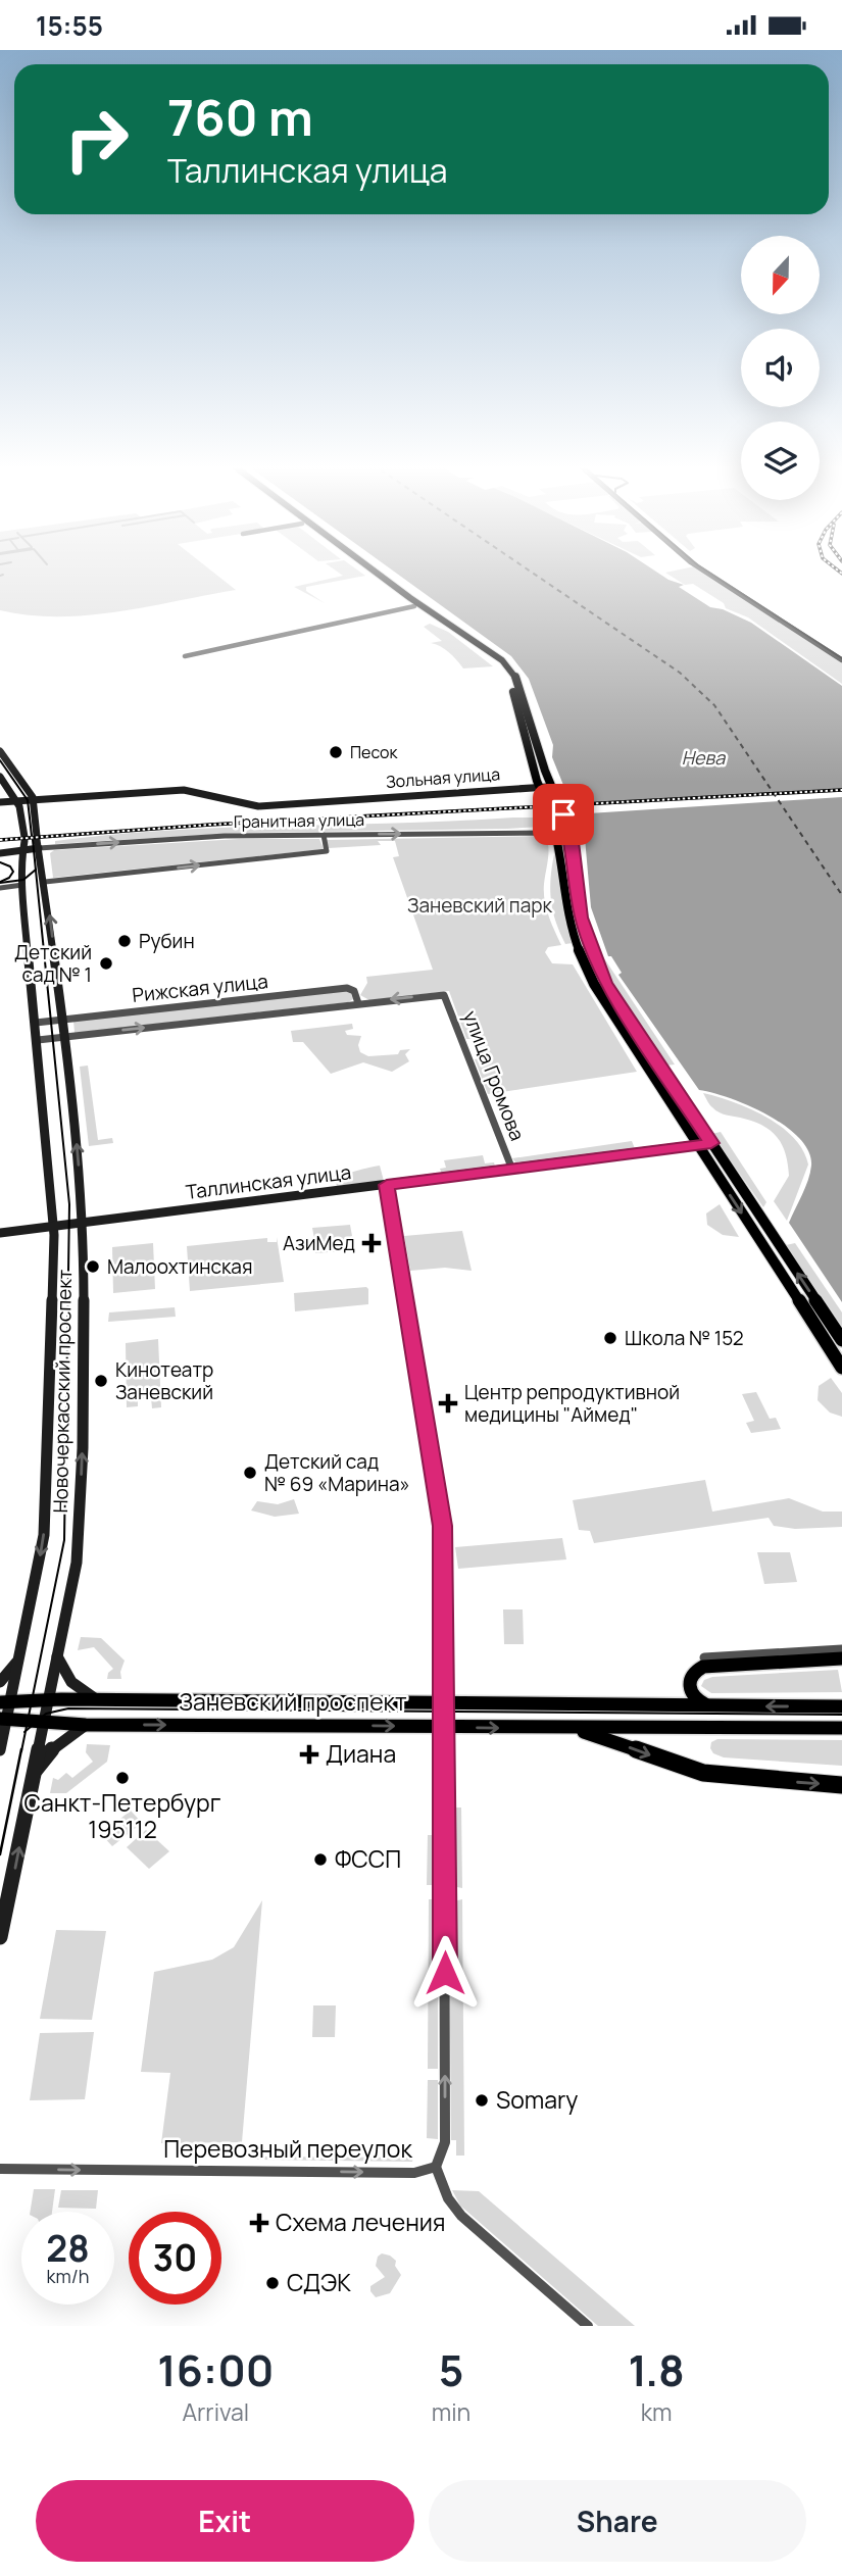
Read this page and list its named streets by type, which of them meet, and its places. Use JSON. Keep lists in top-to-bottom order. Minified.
{"streets":{"main road":["Зольная улица","Гранитная улица","Таллинская улица","Новочеркасский проспект","Заневский проспект"],"street":["Рижская улица","улица Громова","Перевозный переулок"]},"crossings":[["Зольная улица","Новочеркасский проспект"],["Гранитная улица","Новочеркасский проспект"],["Рижская улица","улица Громова"],["Рижская улица","Новочеркасский проспект"],["улица Громова","Таллинская улица"],["Таллинская улица","Новочеркасский проспект"],["Новочеркасский проспект","Заневский проспект"]],"one_way":["Перевозный переулок"],"water":["Нева"],"parks":["Заневский парк"],"places":{"other":["Песок","Рубин","Детский сад № 1","Малоохтинская","Школа № 152","Кинотеатр Заневский","Детский сад № 69 «Марина»","Санкт-Петербург 195112","ФССП","Somary","СДЭК"],"health":["АзиМед","Центр репродуктивной медицины \"Аймед\"","Диана","Схема лечения"]},"north":"bottom","page":{"status":"15:55","turn":["760 m","Таллинская улица"],"speed":"28 km/h","limit":"30","eta":["16:00","Arrival","5","min","1.8","km"],"buttons":["Exit","Share"]}}
